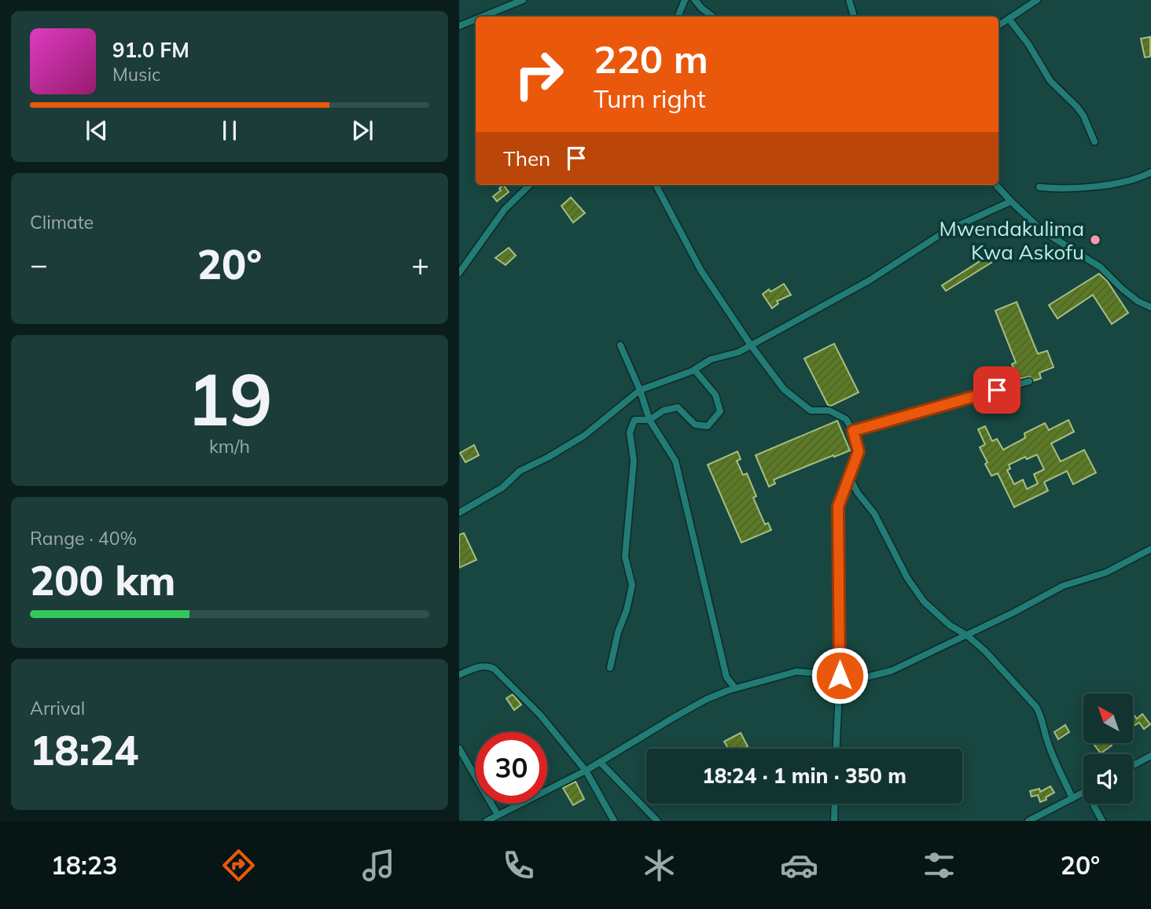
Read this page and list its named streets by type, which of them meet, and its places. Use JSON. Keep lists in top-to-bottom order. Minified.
{"places":["Mwendakulima Kwa Askofu"],"north":"top left","page":{"turn":["220 m","Turn right"],"song":["91.0 FM","Music"],"then":"Then","tile":["Climate",["19","km/h"],["Range · 40%","200 km"],["Arrival","18:24"]],"heat":["−","20°","+"],"limit":"30","trip":"18:24 · 1 min · 350 m","tabs":["18:23","20°"]}}
